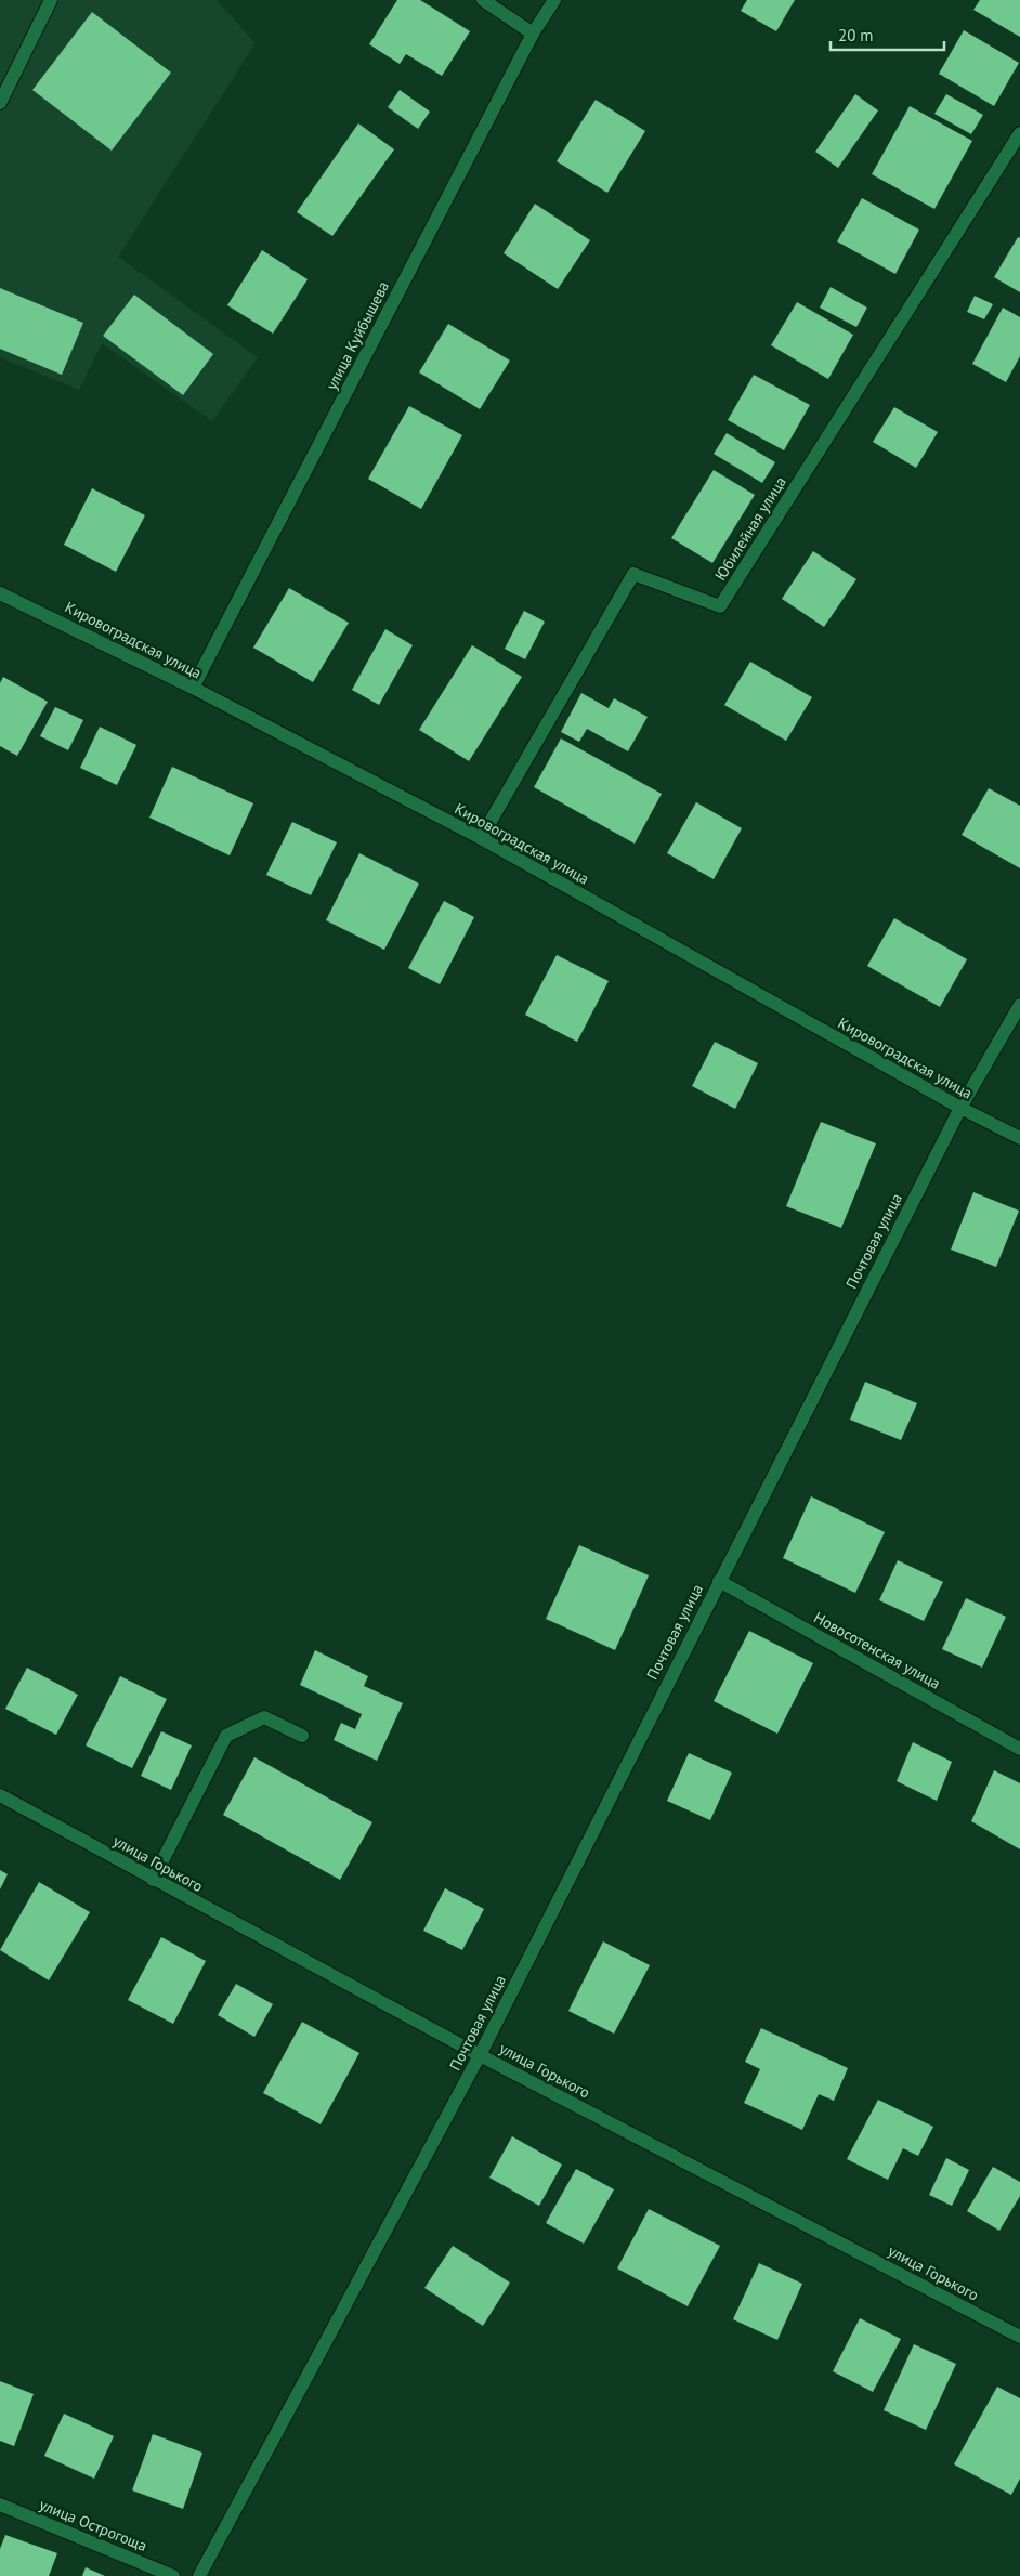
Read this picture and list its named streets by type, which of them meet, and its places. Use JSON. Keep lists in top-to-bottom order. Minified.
{"streets":{"street":["улица Куйбышева","Юбилейная улица","Кировоградская улица","Почтовая улица","Новосотенская улица","улица Горького","улица Острогоща"]},"crossings":[["улица Куйбышева","Кировоградская улица"],["Юбилейная улица","Кировоградская улица"],["Кировоградская улица","Почтовая улица"],["Почтовая улица","Новосотенская улица"],["Почтовая улица","улица Горького"]],"scale_bar":"20 m"}
